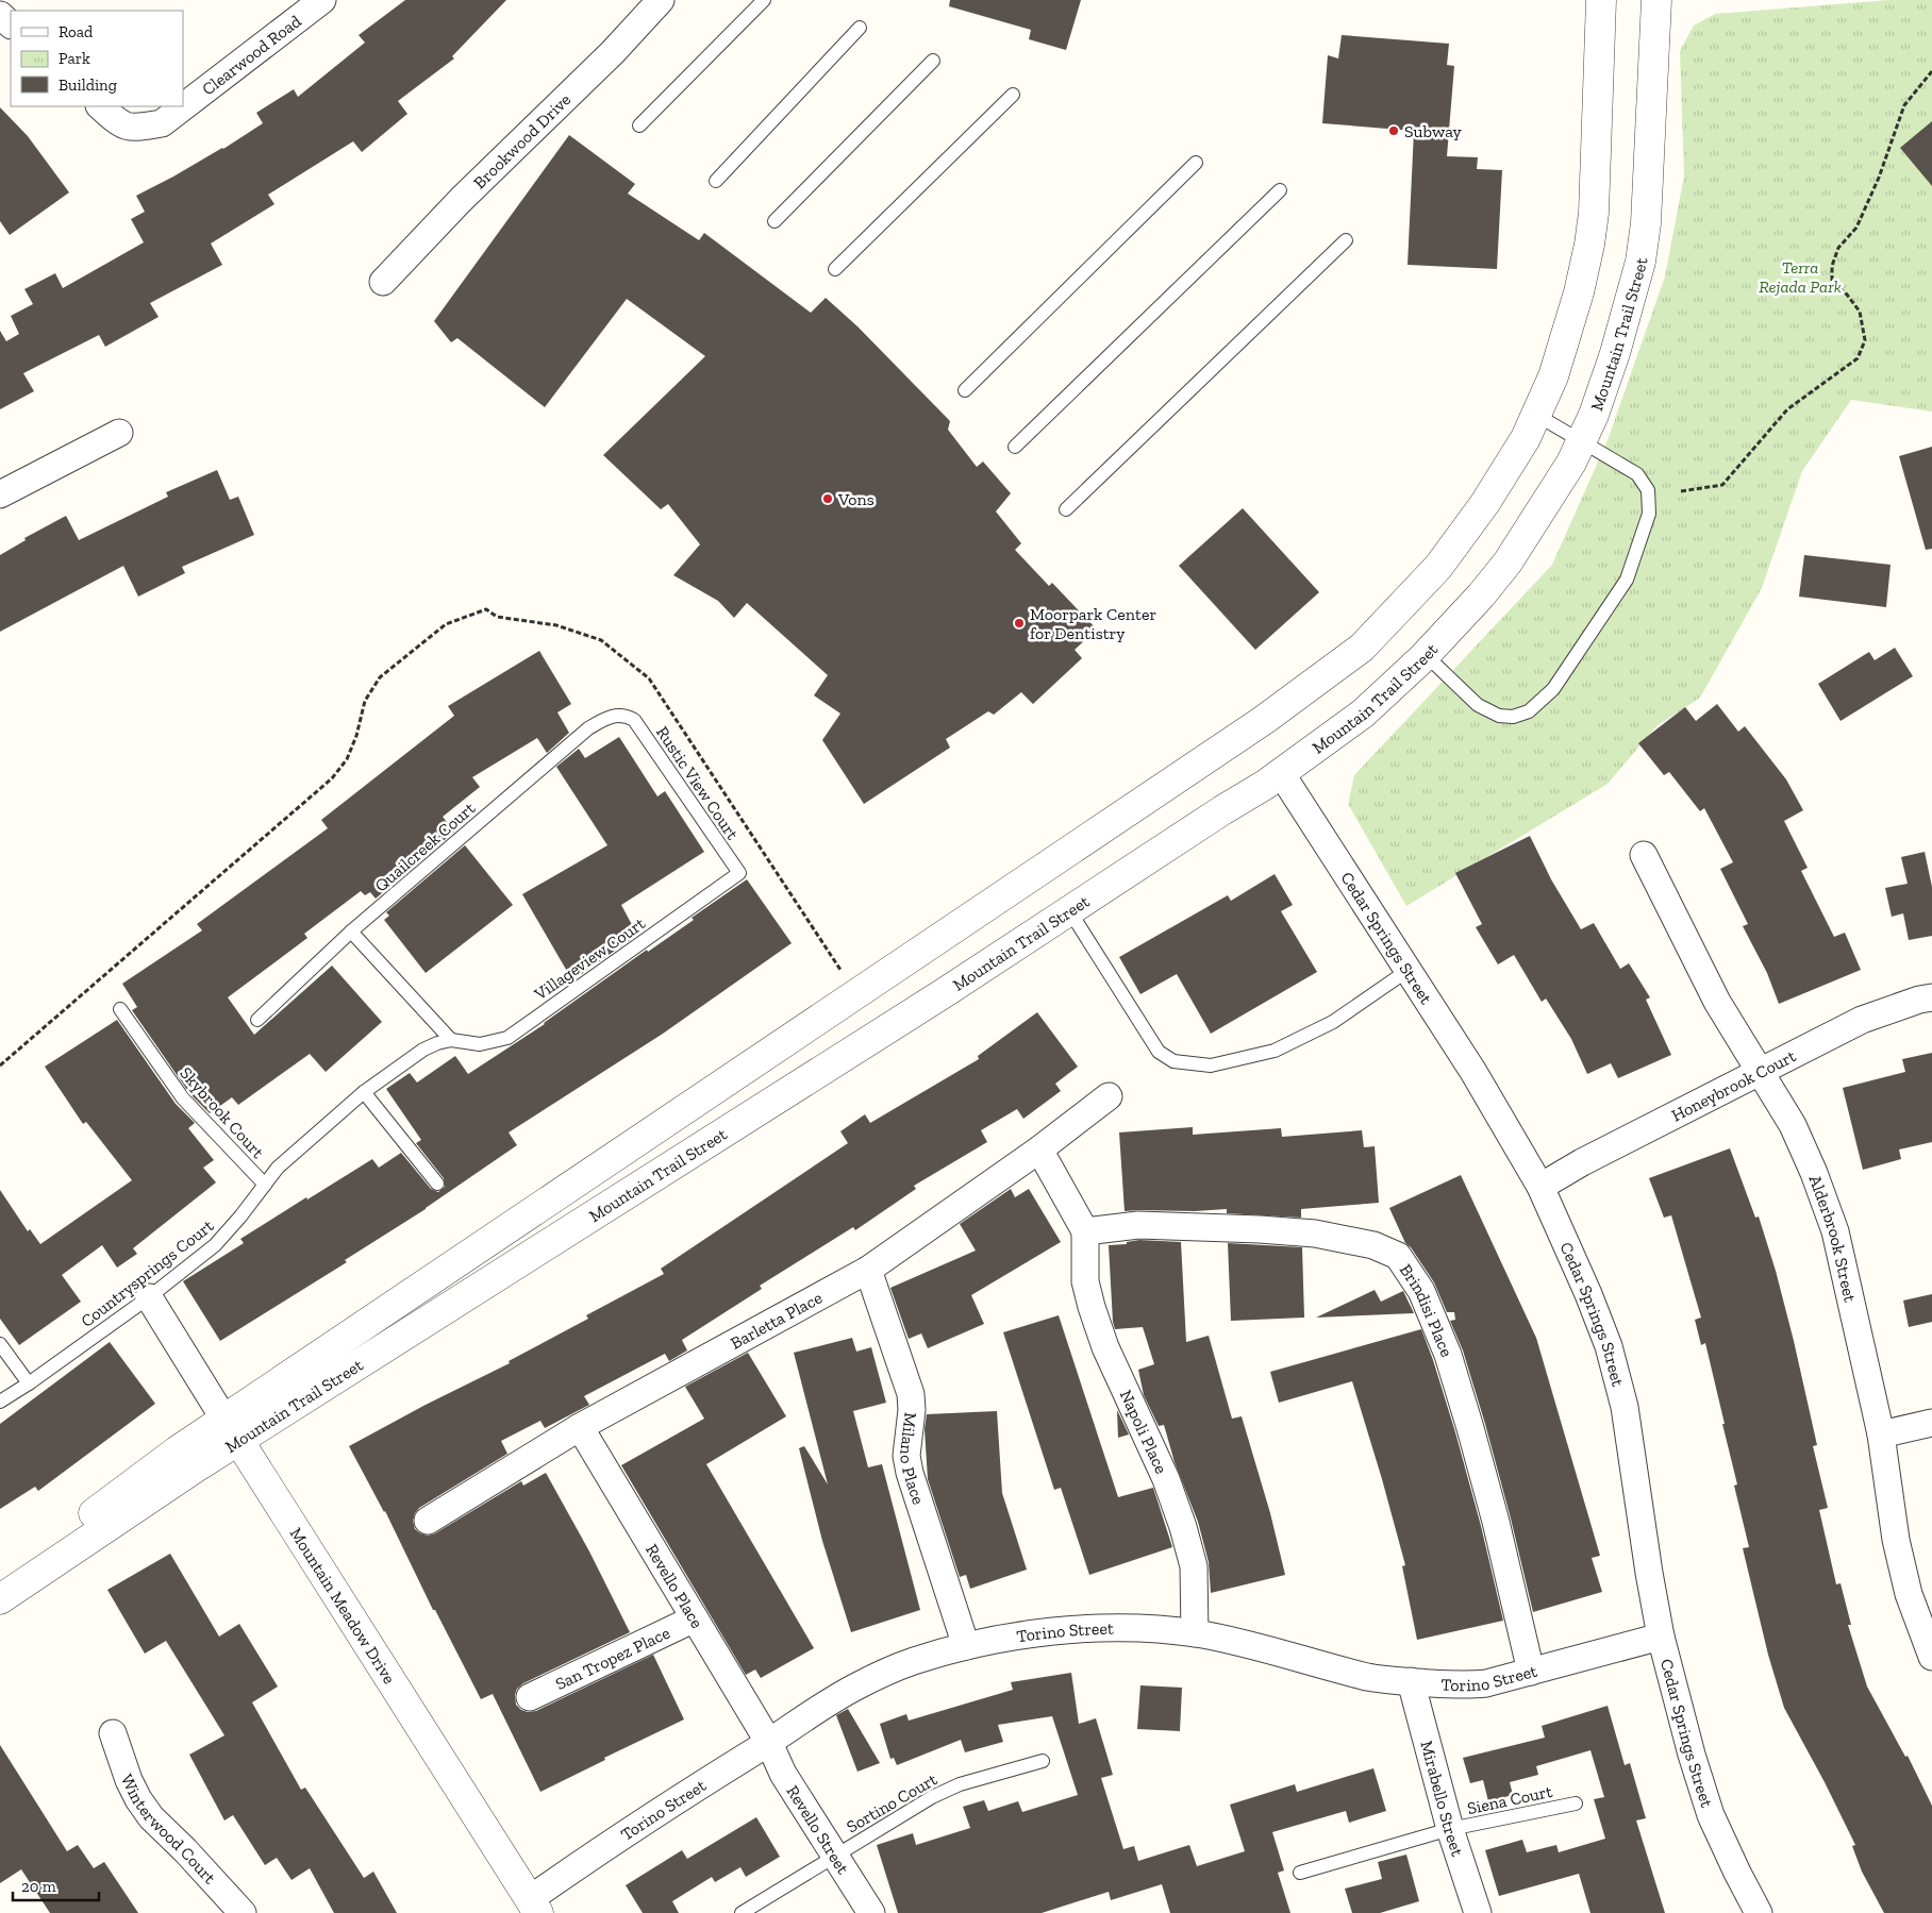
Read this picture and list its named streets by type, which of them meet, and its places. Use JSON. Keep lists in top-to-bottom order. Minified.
{"streets":{"street":["Clearwood Road","Brookwood Drive","Mountain Trail Street","Cedar Springs Street","Honeybrook Court","Alderbrook Street","Brindisi Place","Barletta Place","Napoli Place","Milano Place","Revello Place","Mountain Meadow Drive","Torino Street","San Tropez Place","Mirabello Street","Winterwood Court","Revello Street"],"lane":["Rustic View Court","Quailcreek Court","Villageview Court","Skybrook Court","Countrysprings Court","Siena Court","Sortino Court"]},"crossings":[["Mountain Trail Street","Cedar Springs Street"],["Mountain Trail Street","Mountain Meadow Drive"],["Rustic View Court","Quailcreek Court"],["Rustic View Court","Villageview Court"],["Cedar Springs Street","Honeybrook Court"],["Cedar Springs Street","Torino Street"],["Villageview Court","Countrysprings Court"],["Honeybrook Court","Alderbrook Street"],["Skybrook Court","Countrysprings Court"],["Countrysprings Court","Mountain Meadow Drive"],["Brindisi Place","Napoli Place"],["Brindisi Place","Torino Street"],["Barletta Place","Milano Place"],["Barletta Place","Revello Place"],["Napoli Place","Torino Street"],["Milano Place","Torino Street"],["Revello Place","Torino Street"],["Revello Place","San Tropez Place"],["Revello Place","Revello Street"],["Mountain Meadow Drive","Torino Street"],["Torino Street","Mirabello Street"],["Torino Street","Revello Street"],["Mirabello Street","Siena Court"],["Sortino Court","Revello Street"]],"parks":["Terra Rejada Park"],"places":["Subway","Vons","Moorpark Center for Dentistry"],"legend":["Road","Park","Building"],"scale_bar":"20 m"}
